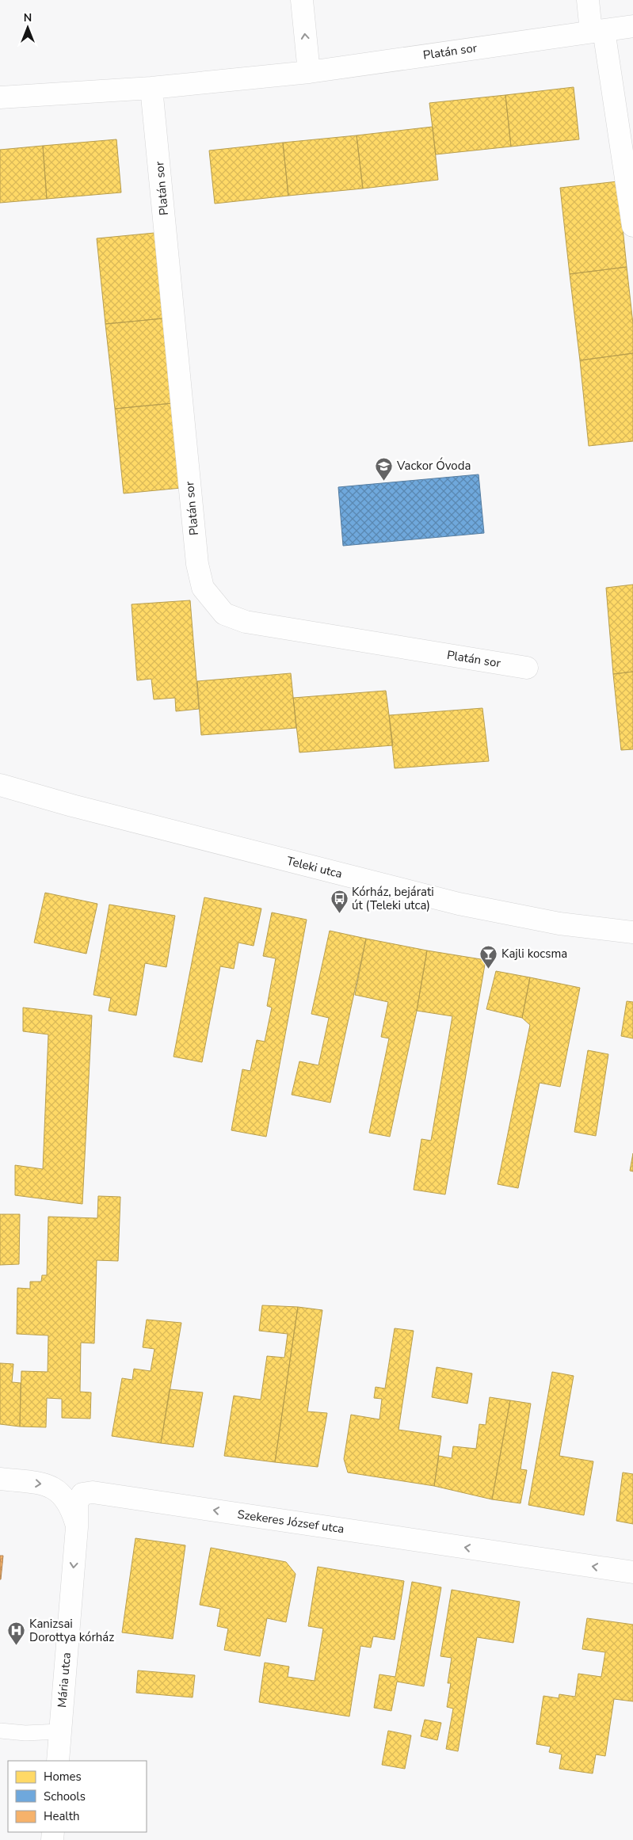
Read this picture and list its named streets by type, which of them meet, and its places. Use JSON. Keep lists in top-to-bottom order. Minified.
{"streets":{"street":["Platán sor","Teleki utca","Szekeres József utca","Mária utca"]},"crossings":[["Szekeres József utca","Mária utca"]],"one_way":["Szekeres József utca","Mária utca"],"places":{"school or university":["Vackor Óvoda"],"bus stop":["Kórház, bejárati út (Teleki utca)"],"bar":["Kajli kocsma"],"hospital":["Kanizsai Dorottya kórház"]},"legend":["Homes","Schools","Health"],"north":"top"}
